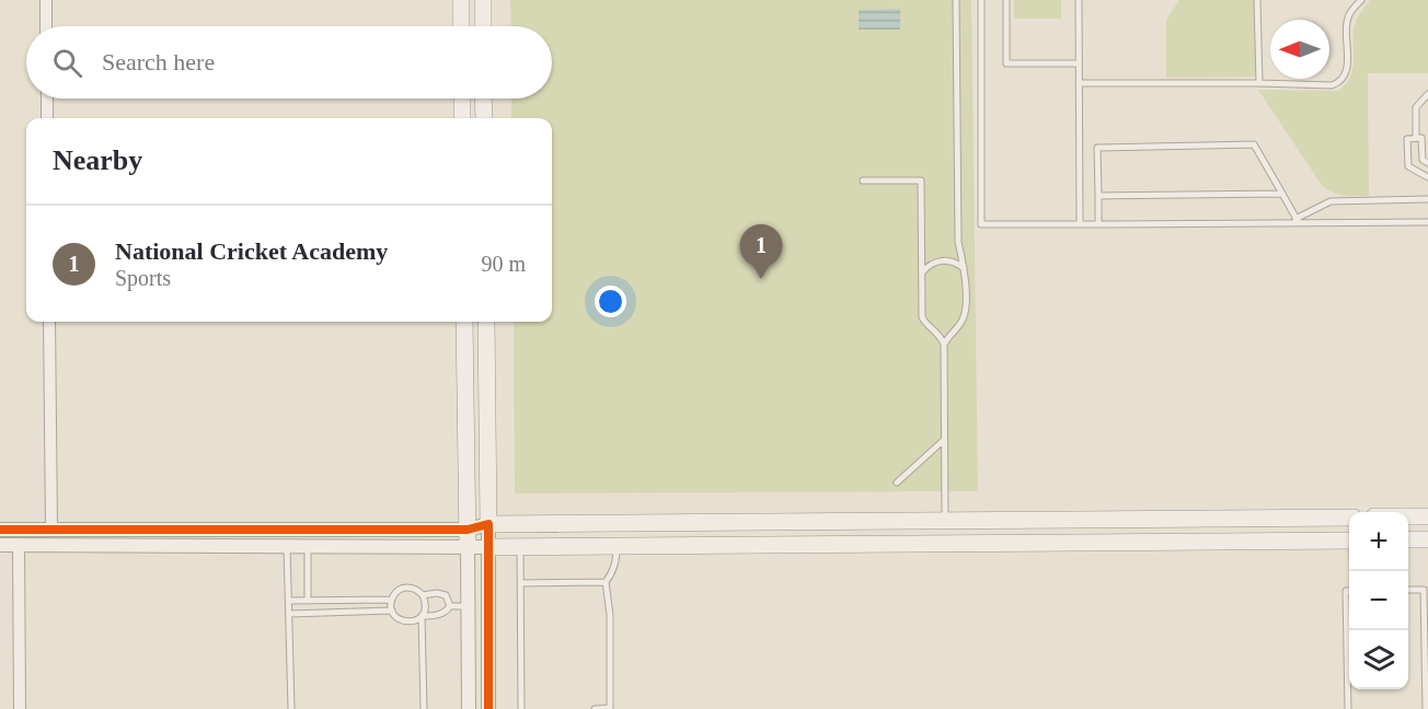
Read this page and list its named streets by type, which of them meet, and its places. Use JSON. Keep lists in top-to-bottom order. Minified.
{"north":"left","page":{"search":"Search here","heading":"Nearby","list":[{"mark":"1","name":"National Cricket Academy","note":"Sports","value":"90 m"}],"pins":"1","map_buttons":["+","−"]}}
